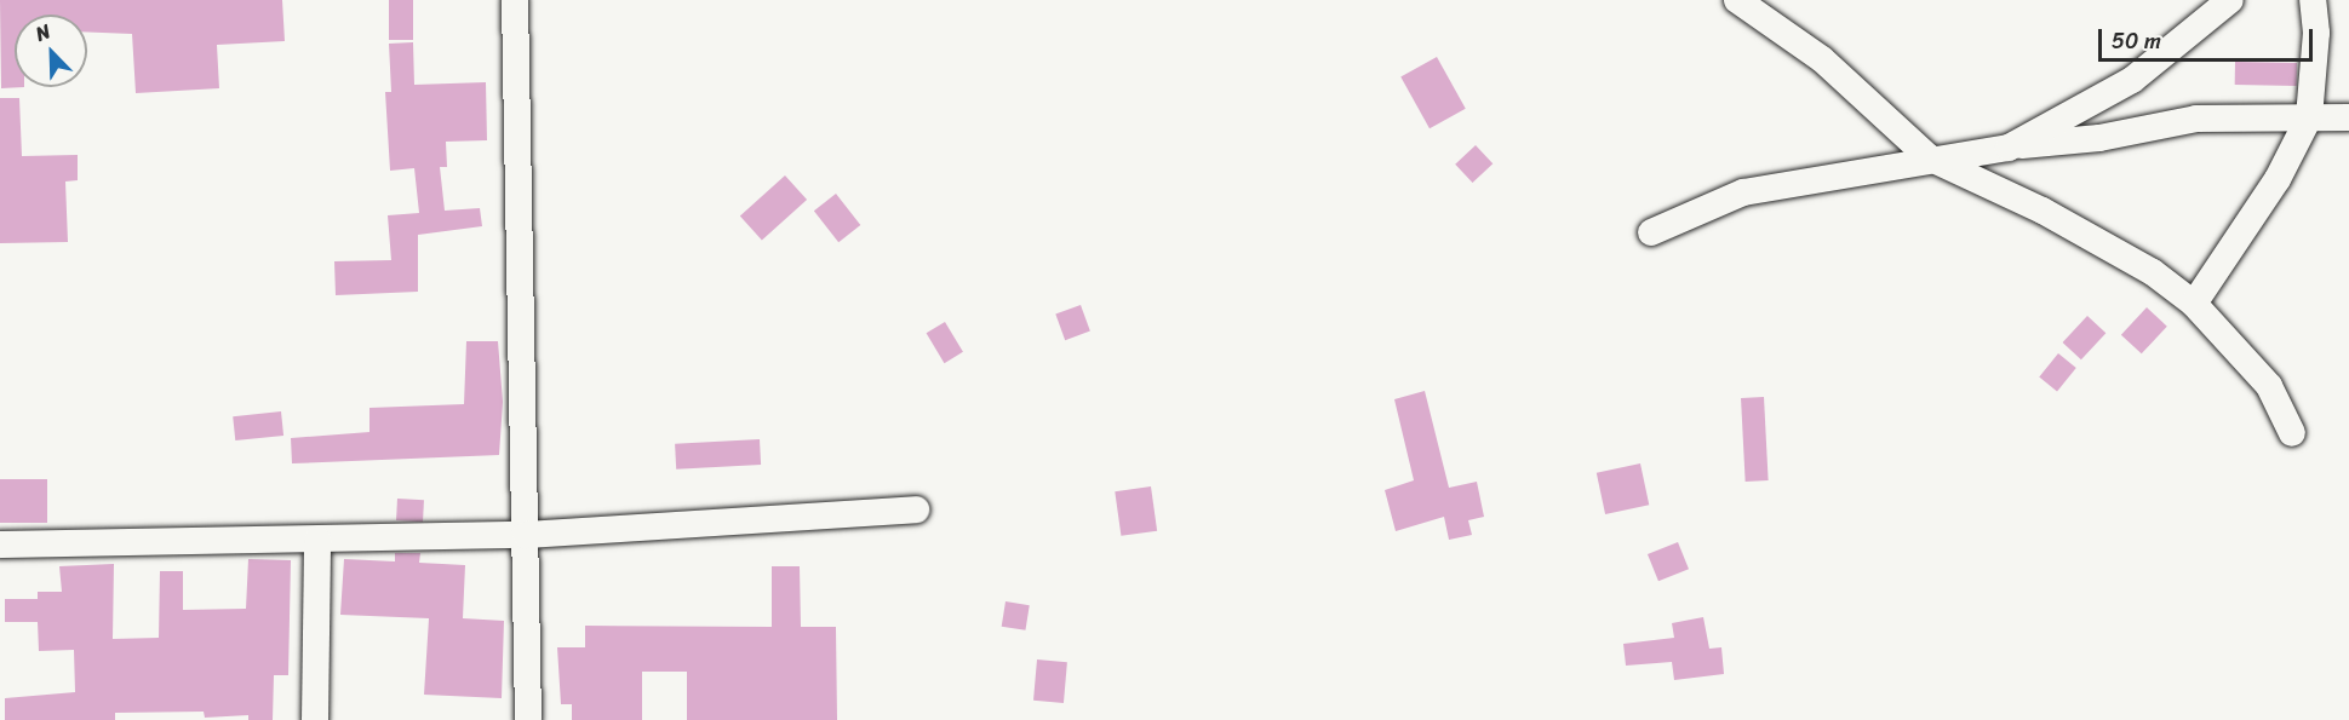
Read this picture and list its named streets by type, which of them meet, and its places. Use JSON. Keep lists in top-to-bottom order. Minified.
{"scale_bar":"50 m","north":"top left"}
